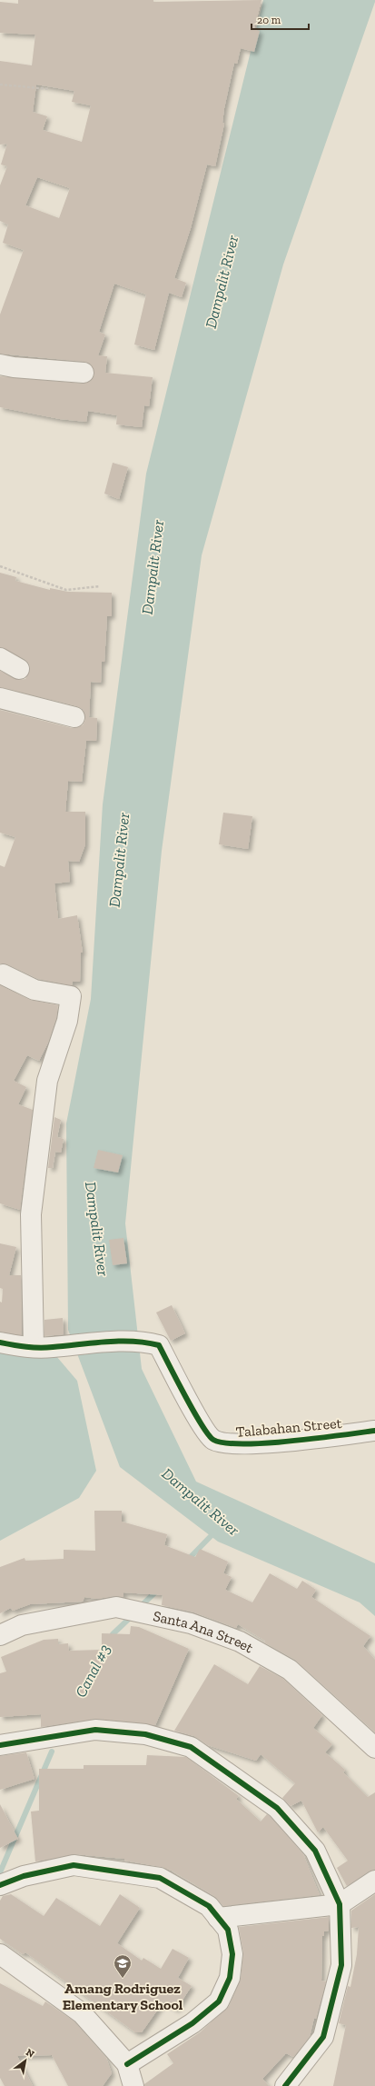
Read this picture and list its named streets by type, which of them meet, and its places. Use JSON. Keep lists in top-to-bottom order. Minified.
{"streets":{"street":["Talabahan Street","Santa Ana Street"]},"water":["Dampalit River","Canal #3"],"places":{"school or university":["Amang Rodriguez Elementary School"]},"scale_bar":"20 m","north":"top right"}
